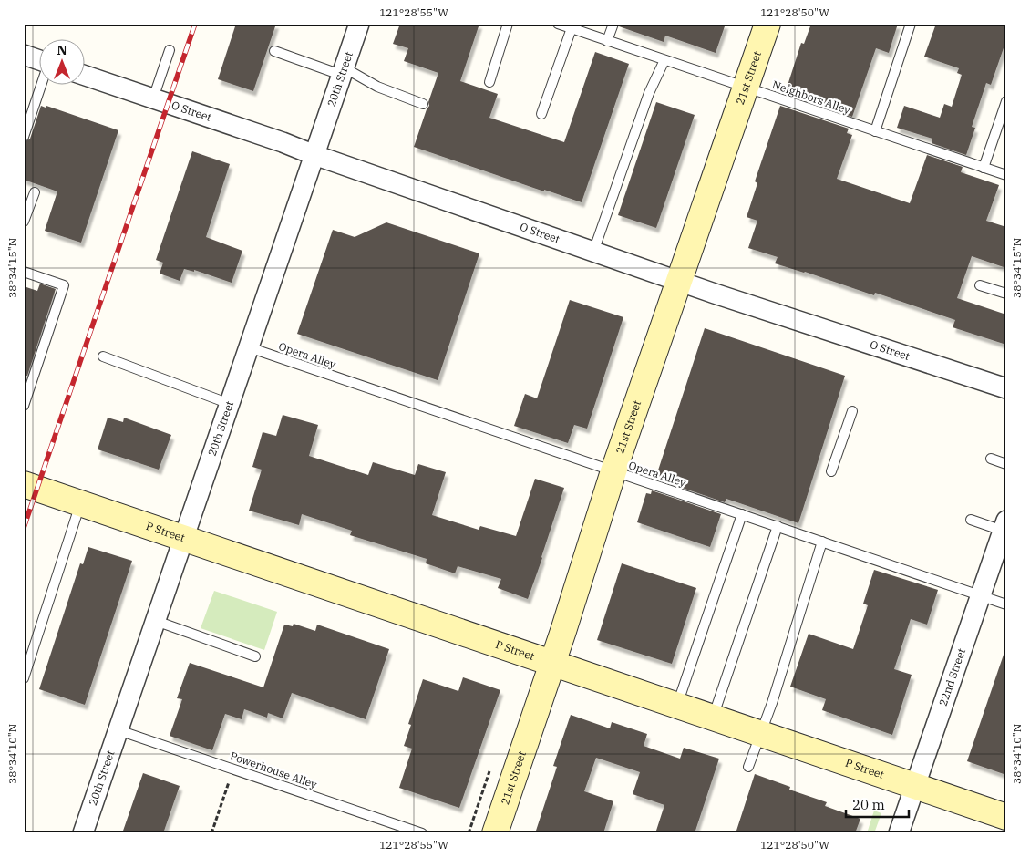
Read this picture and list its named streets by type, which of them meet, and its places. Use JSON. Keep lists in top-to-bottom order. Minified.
{"streets":{"main road":["21st Street","P Street"],"street":["20th Street","O Street","22nd Street"],"lane":["Neighbors Alley","Opera Alley","Powerhouse Alley"]},"crossings":[["21st Street","Neighbors Alley"],["21st Street","O Street"],["21st Street","Opera Alley"],["21st Street","P Street"],["20th Street","O Street"],["20th Street","Opera Alley"],["20th Street","P Street"],["20th Street","Powerhouse Alley"],["Opera Alley","22nd Street"],["P Street","22nd Street"]],"scale_bar":"20 m","north":"top","coordinates":["121°28'55\"W","121°28'50\"W","38°34'15\"N","38°34'10\"N"]}
